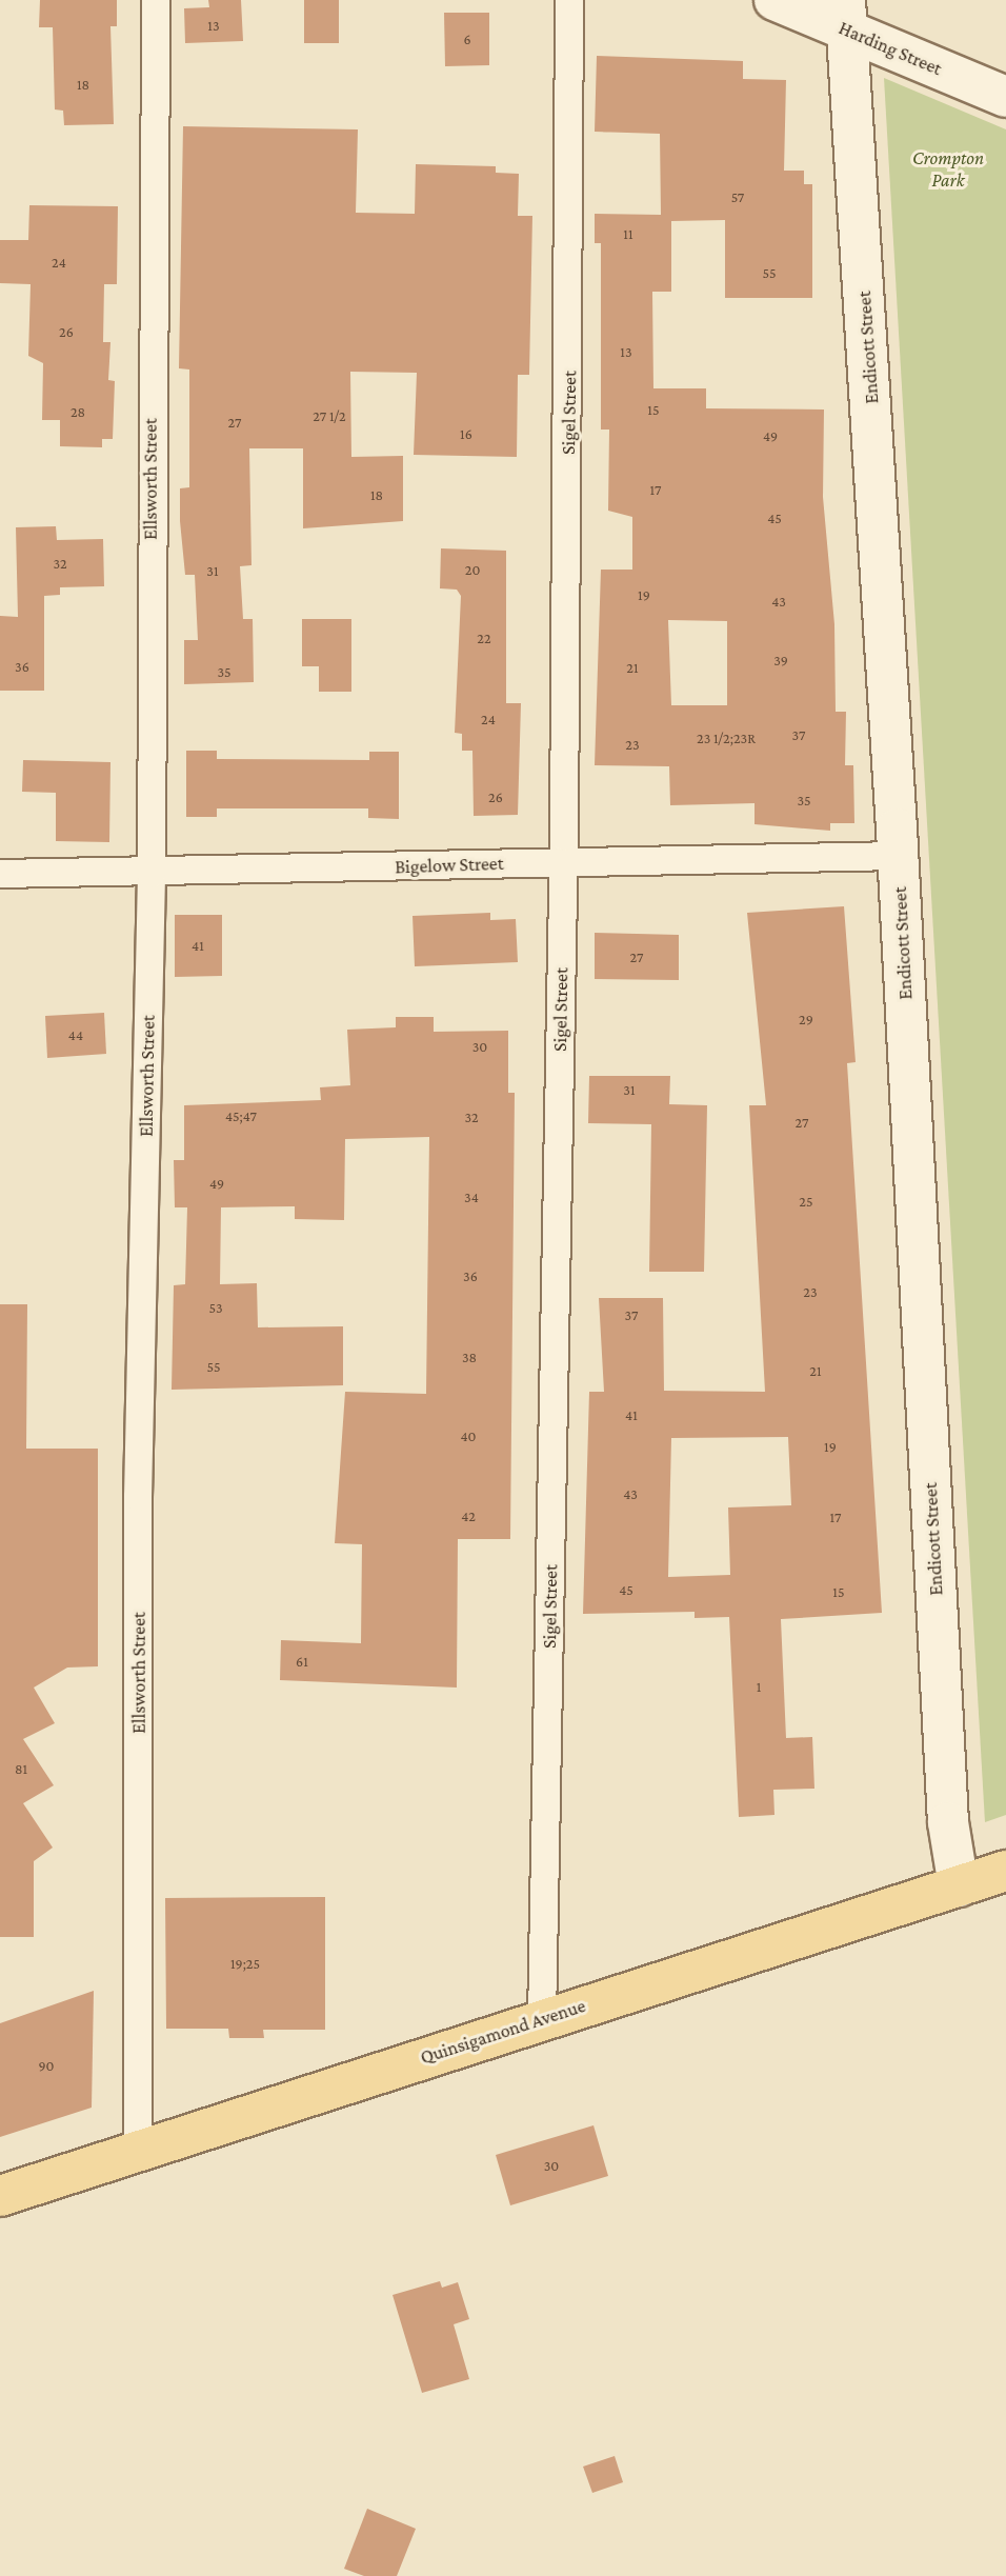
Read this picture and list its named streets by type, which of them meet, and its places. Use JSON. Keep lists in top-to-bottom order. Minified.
{"streets":{"main road":["Harding Street","Endicott Street","Quinsigamond Avenue"],"street":["Sigel Street","Ellsworth Street","Bigelow Street"]},"crossings":[["Harding Street","Endicott Street"],["Endicott Street","Bigelow Street"],["Endicott Street","Quinsigamond Avenue"],["Sigel Street","Bigelow Street"],["Sigel Street","Quinsigamond Avenue"],["Ellsworth Street","Bigelow Street"],["Ellsworth Street","Quinsigamond Avenue"]],"parks":["Crompton Park"],"house_numbers":["13","6","18","57","11","24","55","26","13","15","28","27 1/2","27","16","49","17","18","45","32","20","31","19","43","22","39","36","21","35","24","37","23 1/2;23R","23","26","35","41","27","29","44","30","31","45;47","32","27","49","34","25","36","23","53","37","38","55","21","41","40","19","43","42","17","45","15","61","1","81","19;25","90","30"]}
